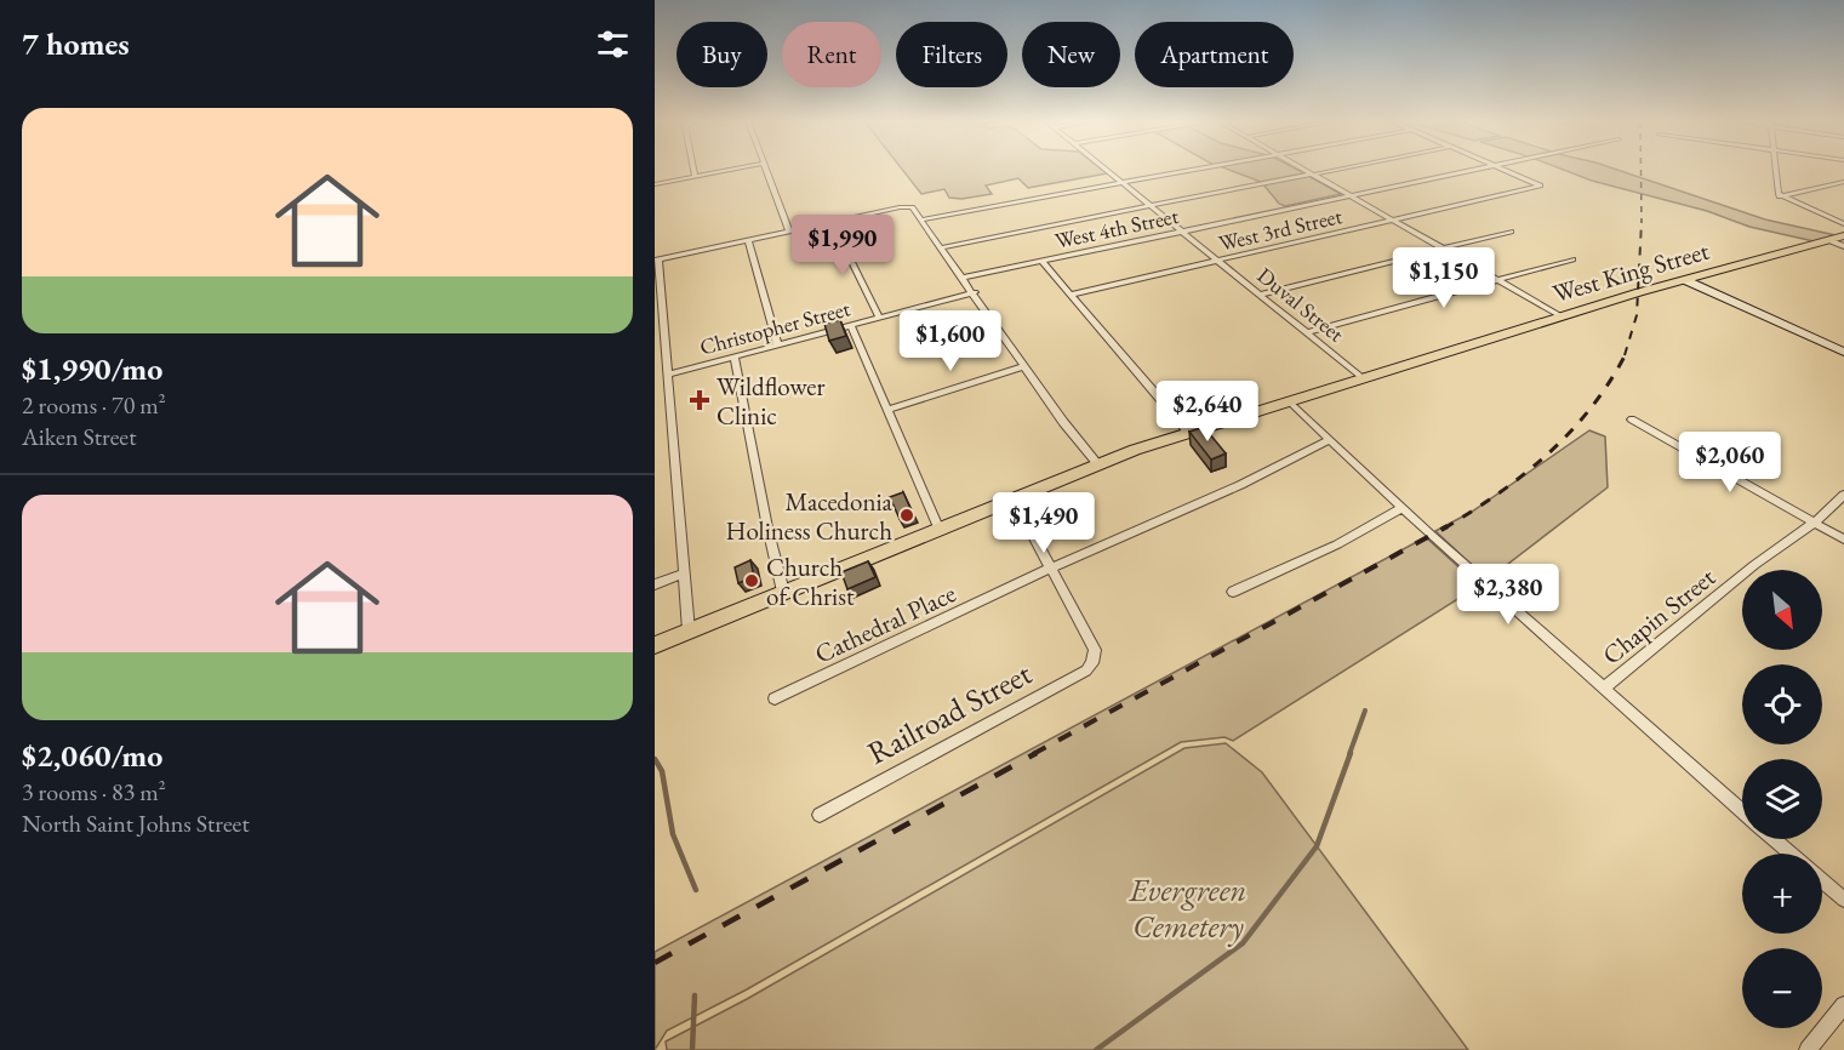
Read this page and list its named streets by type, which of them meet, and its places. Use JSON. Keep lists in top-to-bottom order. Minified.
{"streets":{"main road":["West King Street"],"street":["West 4th Street","West 3rd Street","Duval Street","Christopher Street","Chapin Street","Cathedral Place","Railroad Street"]},"crossings":[["West 4th Street","Duval Street"],["West 3rd Street","Duval Street"],["West King Street","Duval Street"],["Cathedral Place","Railroad Street"]],"parks":["Evergreen Cemetery"],"places":{"health":["Wildflower Clinic"],"other":["Macedonia Holiness Church","Church of Christ"]},"north":"bottom right","page":{"heading":"7 homes","chip":["Buy","Rent","Filters","New","Apartment"],"list":[{"name":"$1,990/mo","note":"2 rooms · 70 m² · Aiken Street"},{"name":"$2,060/mo","note":"3 rooms · 83 m² · North Saint Johns Street"}],"price":["$1,990","$1,150","$1,600","$2,640","$2,060","$1,490","$2,380"],"map_buttons":["+","−"]}}
